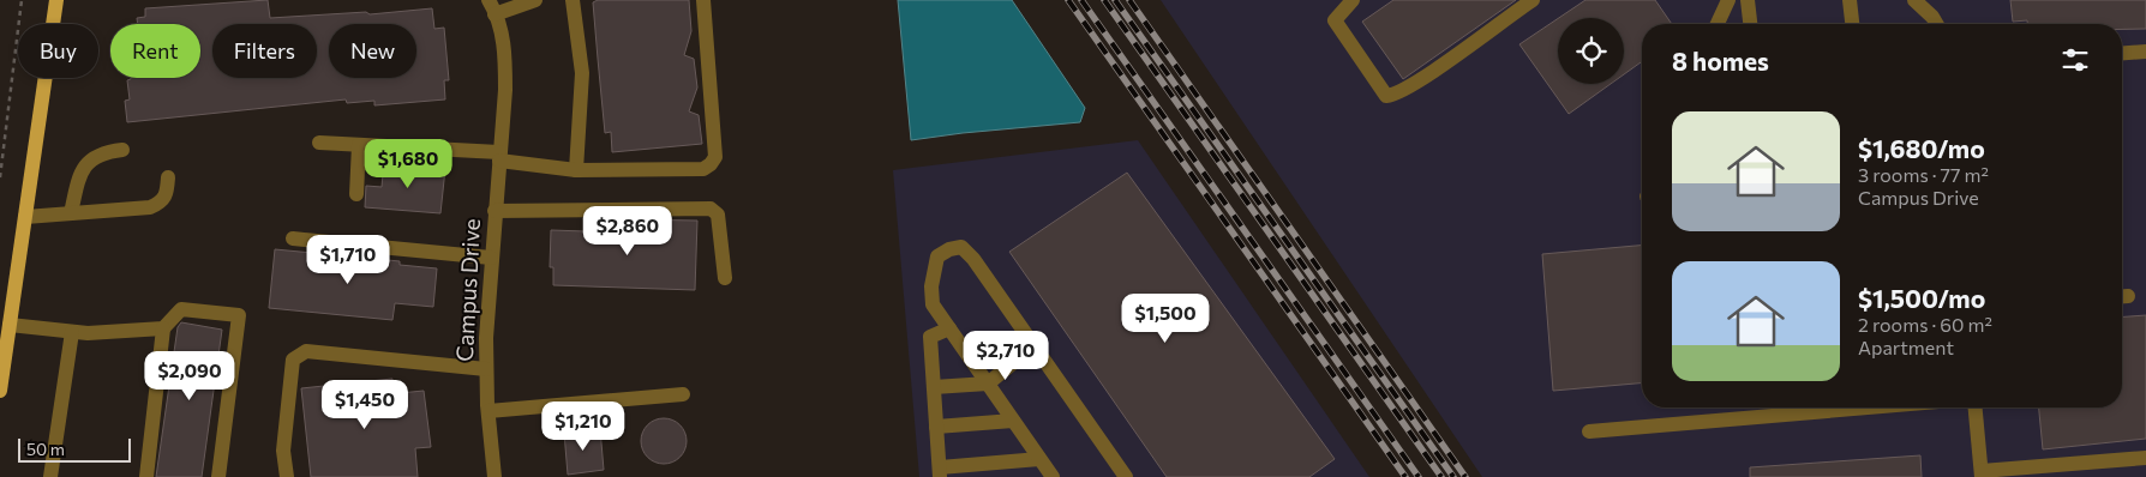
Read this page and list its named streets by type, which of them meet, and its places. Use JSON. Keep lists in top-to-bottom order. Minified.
{"streets":{"street":["Campus Drive"]},"scale_bar":"50 m","page":{"chip":["Buy","Rent","Filters","New"],"heading":"8 homes","list":[{"name":"$1,680/mo","note":"3 rooms · 77 m² · Campus Drive"},{"name":"$1,500/mo","note":"2 rooms · 60 m² · Apartment"}],"price":["$1,680","$2,860","$1,710","$1,500","$2,710","$2,090","$1,450","$1,210"],"scale":"50 m"}}
